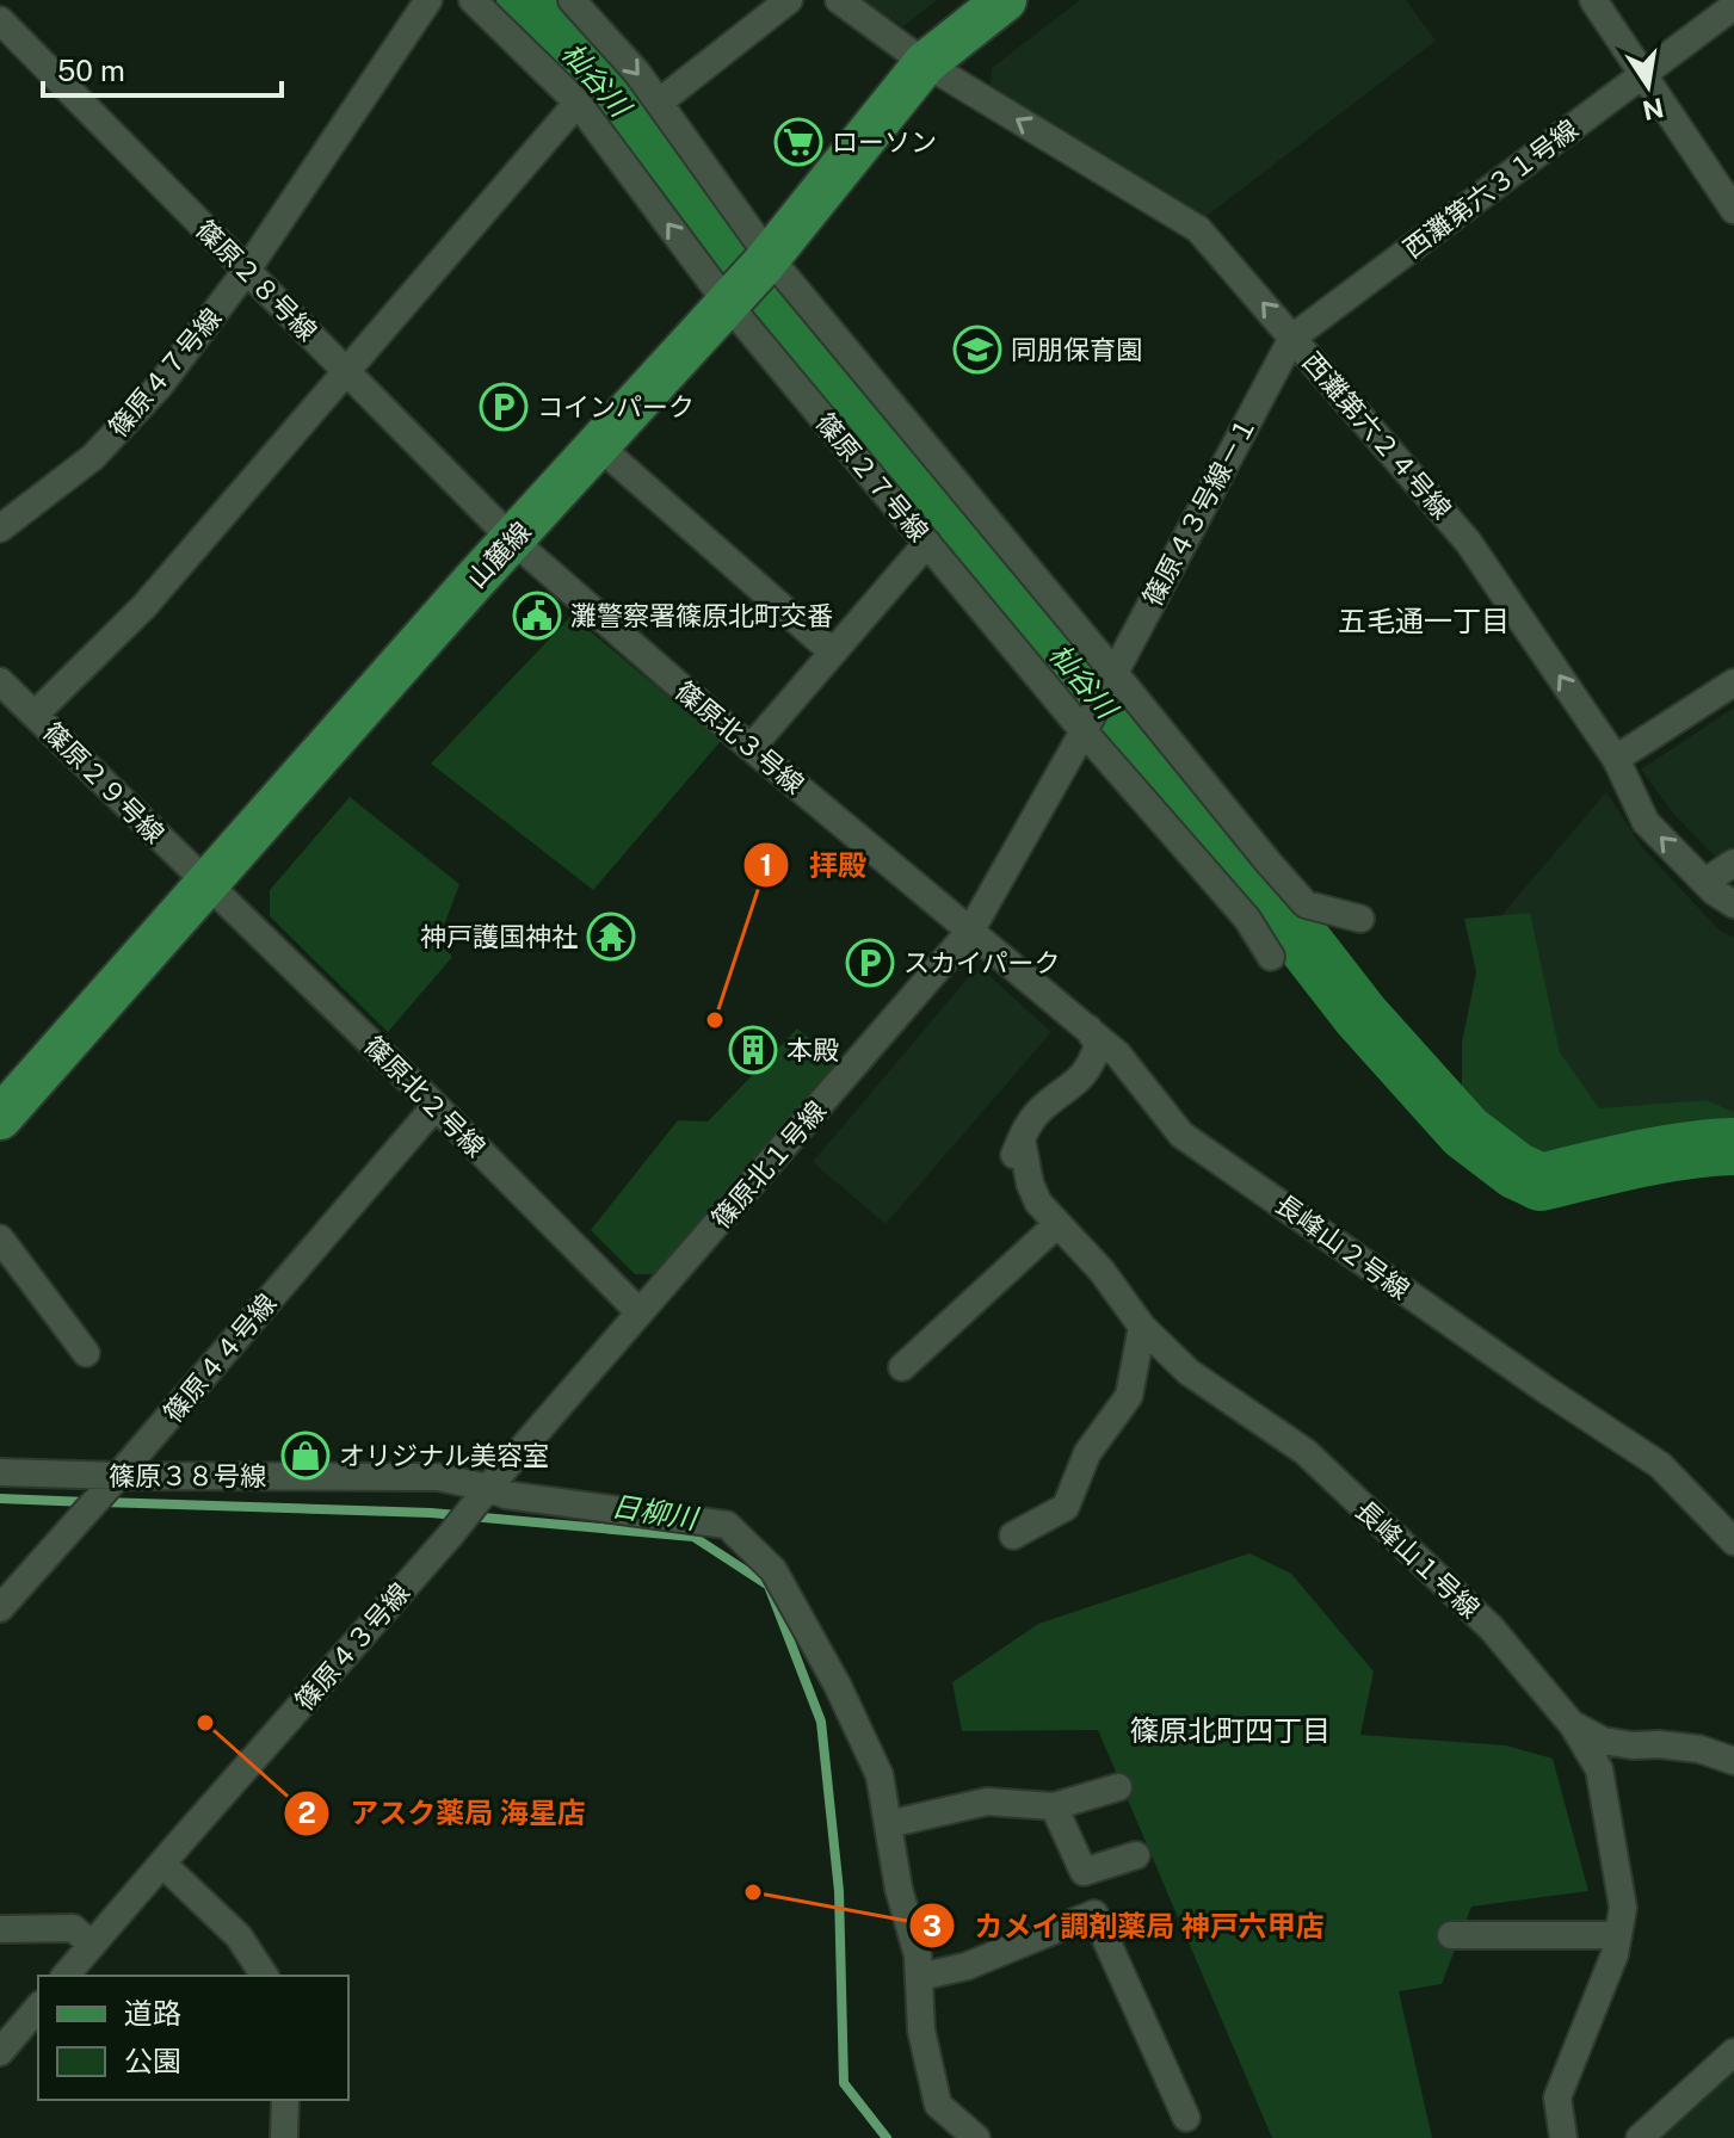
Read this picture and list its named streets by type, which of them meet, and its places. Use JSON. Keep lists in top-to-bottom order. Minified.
{"streets":{"main road":["山麓線"],"street":["西灘第六３１号線","篠原２８号線","篠原４７号線","西灘第六２４号線","篠原２７号線","篠原４３号線－１","篠原北３号線","篠原２９号線","篠原北２号線","篠原北１号線","長峰山２号線","篠原４４号線","篠原３８号線","長峰山１号線","篠原４３号線"]},"crossings":[["西灘第六３１号線","西灘第六２４号線"],["西灘第六３１号線","篠原４３号線－１"],["篠原２８号線","篠原４７号線"],["篠原２８号線","山麓線"],["篠原２８号線","篠原北３号線"],["西灘第六２４号線","篠原４３号線－１"],["西灘第六２４号線","山麓線"],["篠原２７号線","篠原４３号線－１"],["篠原２７号線","山麓線"],["山麓線","篠原北３号線"],["山麓線","篠原２９号線"],["山麓線","篠原北２号線"],["篠原北３号線","篠原北１号線"],["篠原北３号線","長峰山２号線"],["篠原２９号線","篠原北２号線"],["篠原北２号線","篠原北１号線"],["篠原北２号線","篠原４４号線"],["篠原北２号線","篠原４３号線"],["篠原北１号線","長峰山２号線"],["篠原北１号線","篠原４３号線"],["長峰山２号線","長峰山１号線"],["篠原４４号線","篠原３８号線"],["篠原３８号線","篠原４３号線"]],"one_way":["西灘第六２４号線"],"districts":["五毛通一丁目","篠原北町四丁目"],"water":["杣谷川","日柳川"],"places":{"supermarket":["ローソン"],"school or university":["同朋保育園"],"parking":["コインパーク","スカイパーク"],"public building":["灘警察署篠原北町交番"],"temple":["神戸護国神社"],"other":["拝殿","アスク薬局 海星店","カメイ調剤薬局 神戸六甲店"],"building":["本殿"],"shop":["オリジナル美容室"]},"legend":["道路","公園"],"scale_bar":"50 m","north":"bottom"}
